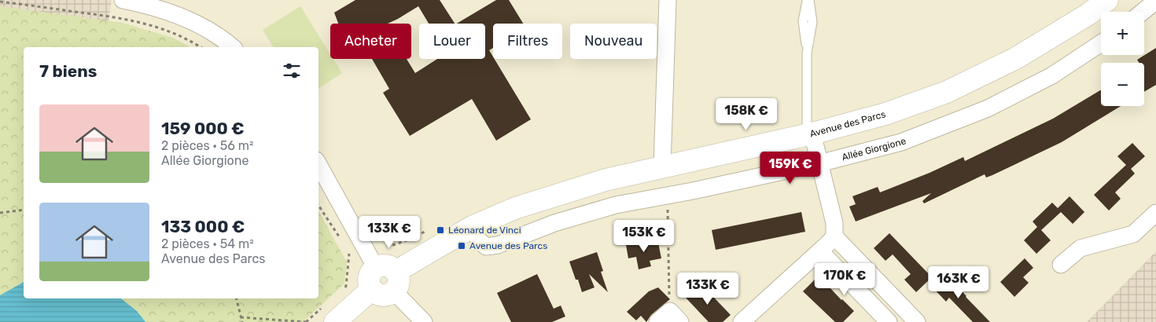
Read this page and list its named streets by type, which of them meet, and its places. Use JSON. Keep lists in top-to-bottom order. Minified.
{"streets":{"street":["Avenue des Parcs","Allée Giorgione"]},"crossings":[["Avenue des Parcs","Allée Giorgione"]],"places":{"transit":["Léonard de Vinci","Avenue des Parcs"]},"page":{"map_buttons":["+","−"],"chip":["Acheter","Louer","Filtres","Nouveau"],"heading":"7 biens","list":[{"name":"159 000 €","note":"2 pièces · 56 m² · Allée Giorgione"},{"name":"133 000 €","note":"2 pièces · 54 m² · Avenue des Parcs"}],"price":["158K €","159K €","133K €","153K €","170K €","163K €","133K €"]}}
